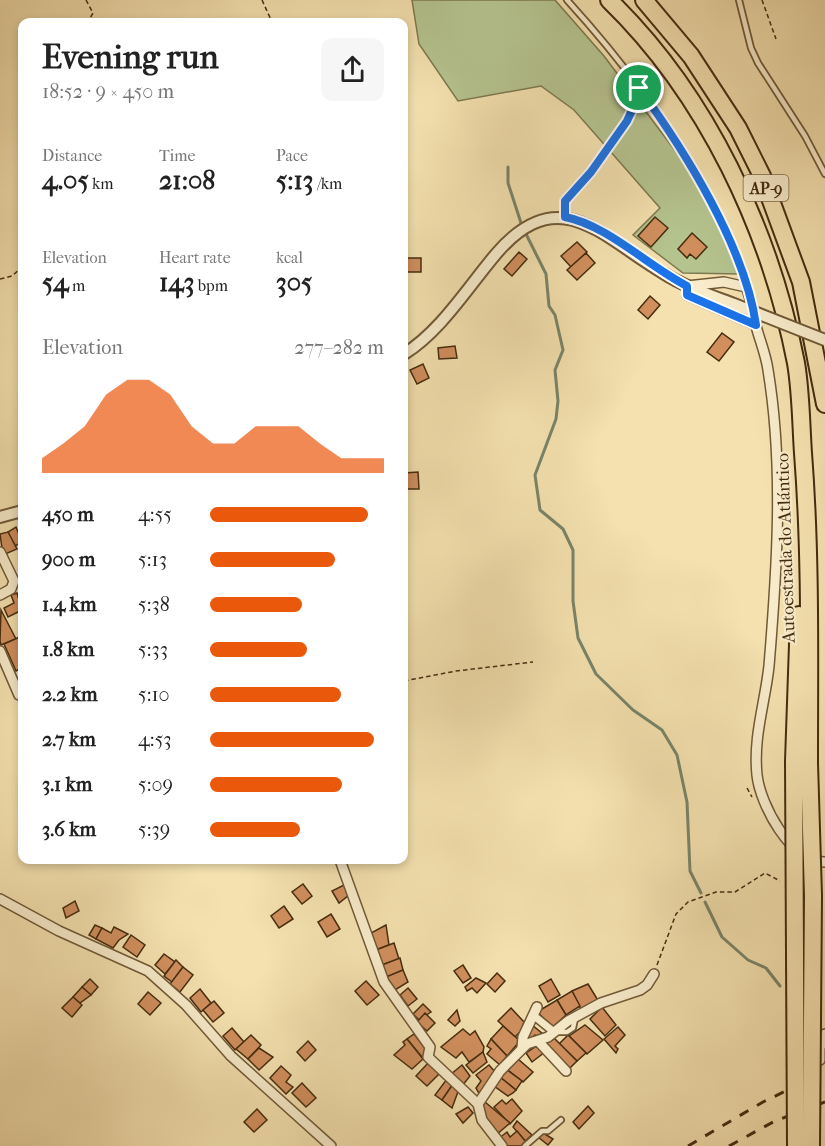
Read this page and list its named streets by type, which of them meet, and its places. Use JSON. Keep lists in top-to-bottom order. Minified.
{"streets":{"highway":["AP-9","Autoestrada do Atlántico"]},"page":{"heading":["Evening run","18:52 · 9 × 450 m"],"stats":[["Distance","4.05 km"],["Time","21:08"],["Pace","5:13 /km"],["Elevation","54 m"],["Heart rate","143 bpm"],["kcal","305"]],"chart":["Elevation","277–282 m"],"list":[{"name":"450 m","note":"4:55"},{"name":"900 m","note":"5:13"},{"name":"1.4 km","note":"5:38"},{"name":"1.8 km","note":"5:33"},{"name":"2.2 km","note":"5:10"},{"name":"2.7 km","note":"4:53"},{"name":"3.1 km","note":"5:09"},{"name":"3.6 km","note":"5:39"}]}}
